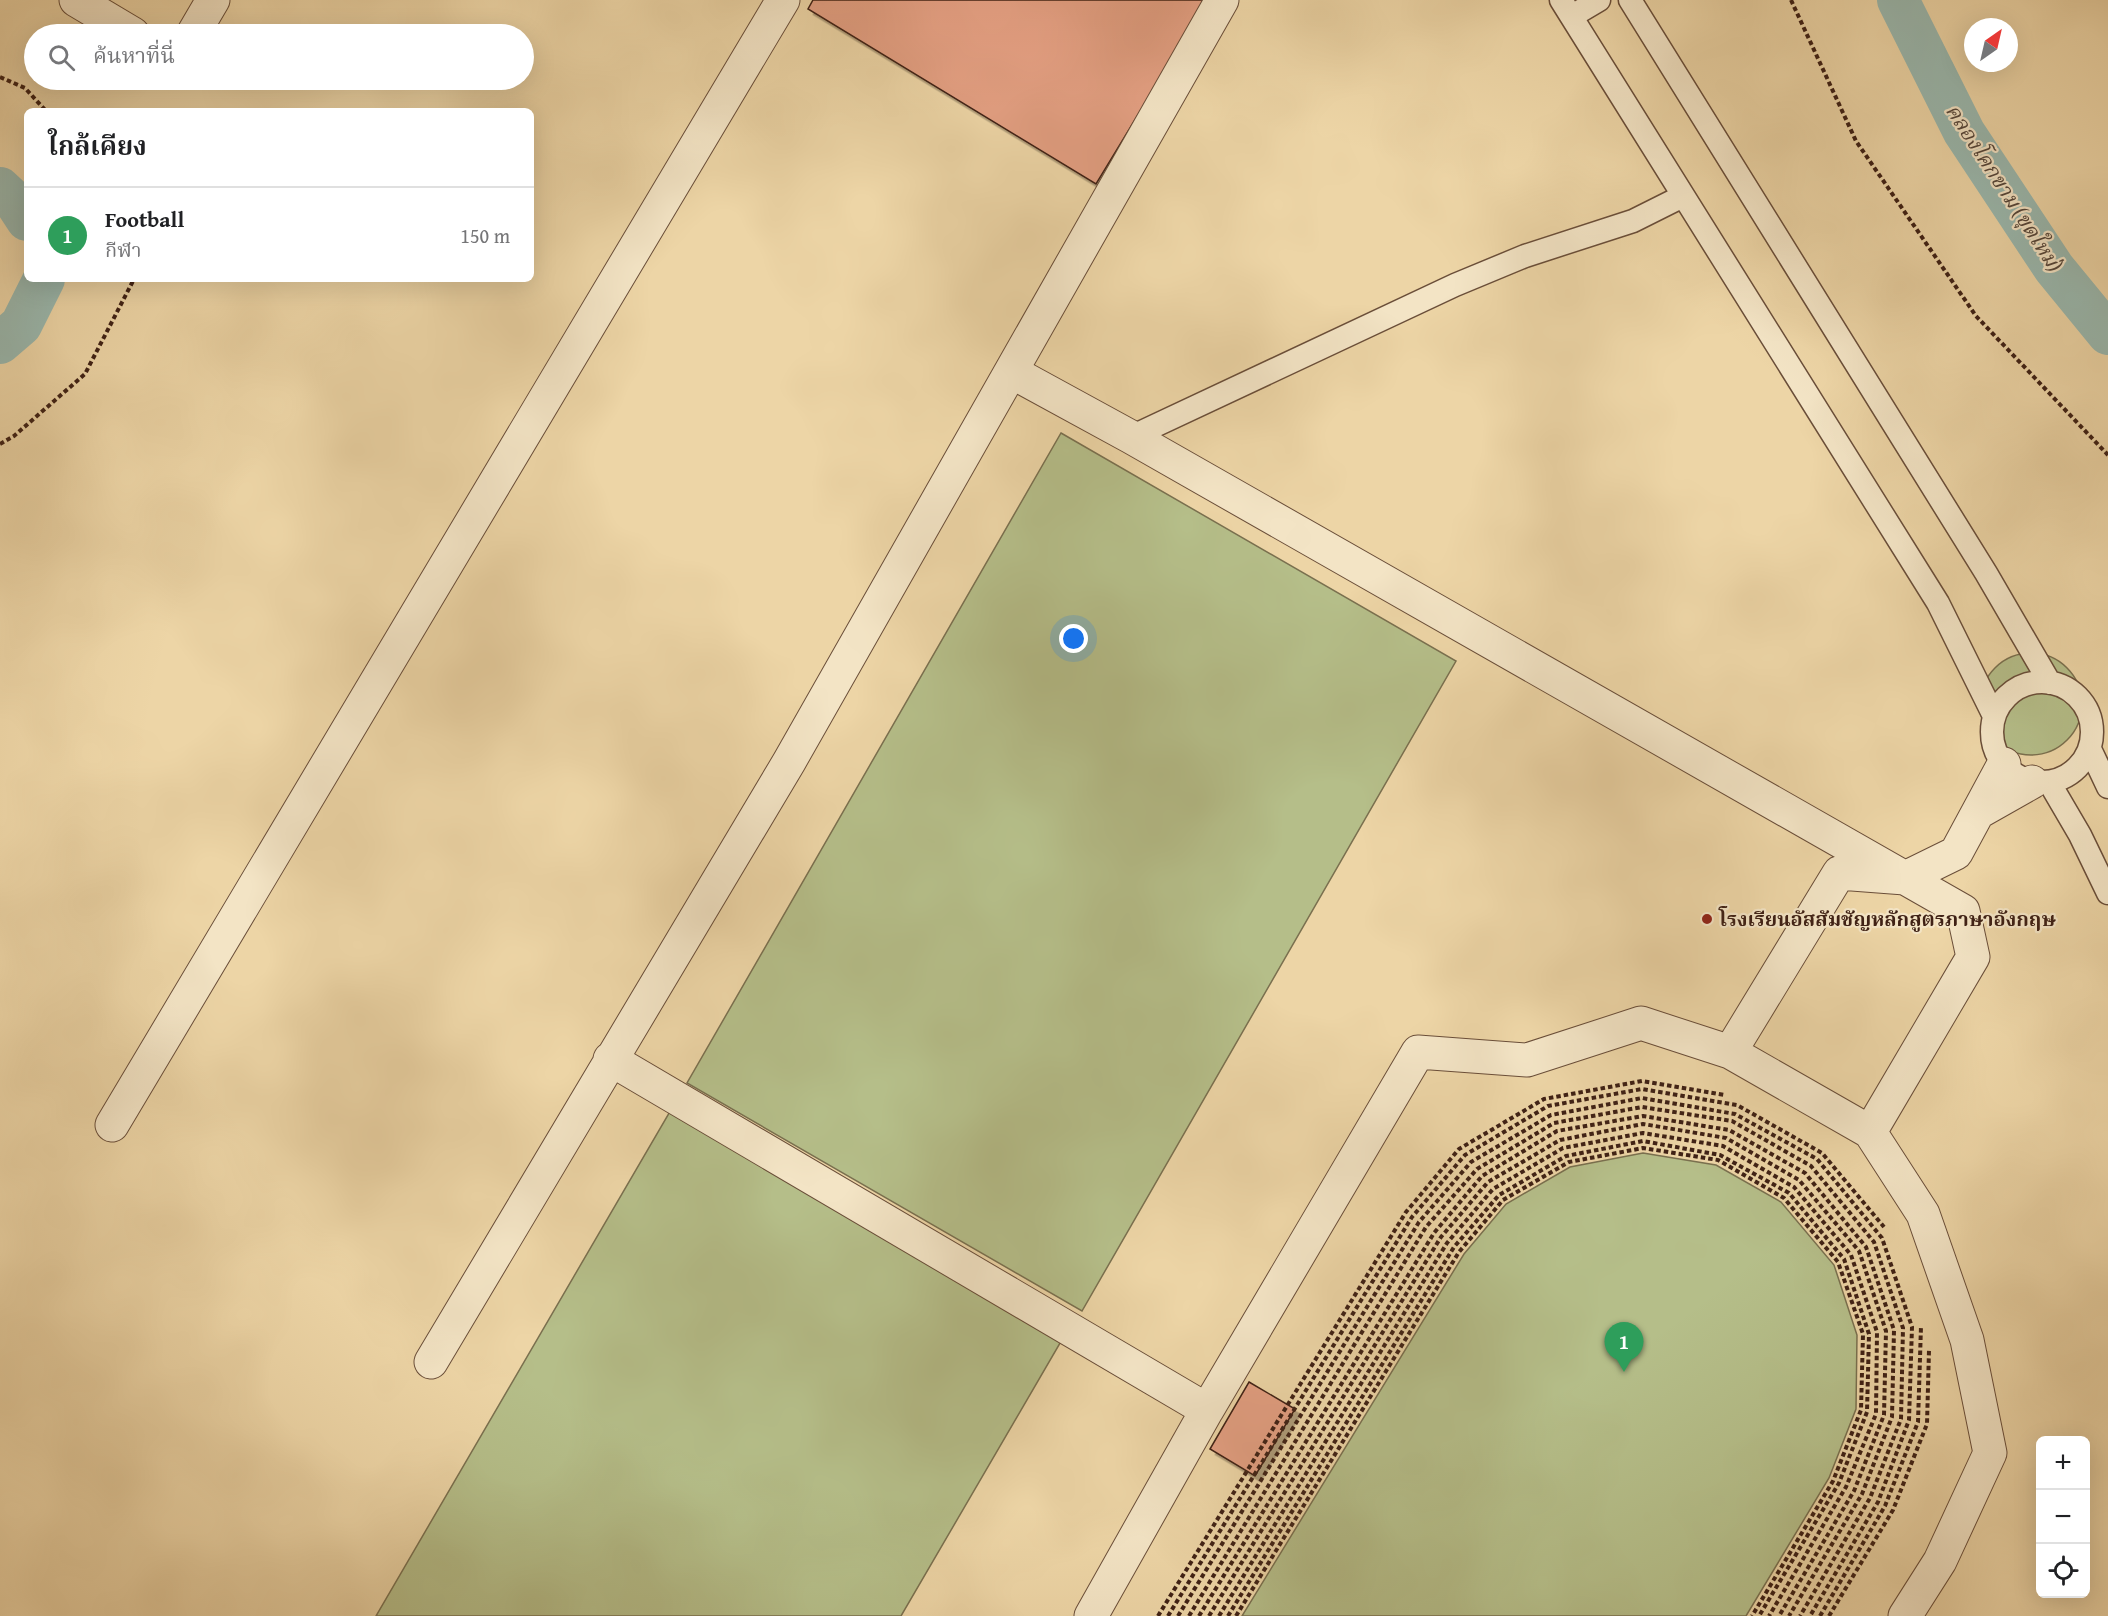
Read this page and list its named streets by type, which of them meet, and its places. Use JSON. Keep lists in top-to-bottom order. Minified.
{"water":["คลองโคกขาม (ขุดใหม่)"],"places":["โรงเรียนอัสสัมชัญหลักสูตรภาษาอังกฤษ"],"north":"top right","page":{"search":"ค้นหาที่นี่","heading":"ใกล้เคียง","list":[{"mark":"1","name":"Football","note":"กีฬา","value":"150 m"}],"pins":"1","map_buttons":["+","−"]}}
